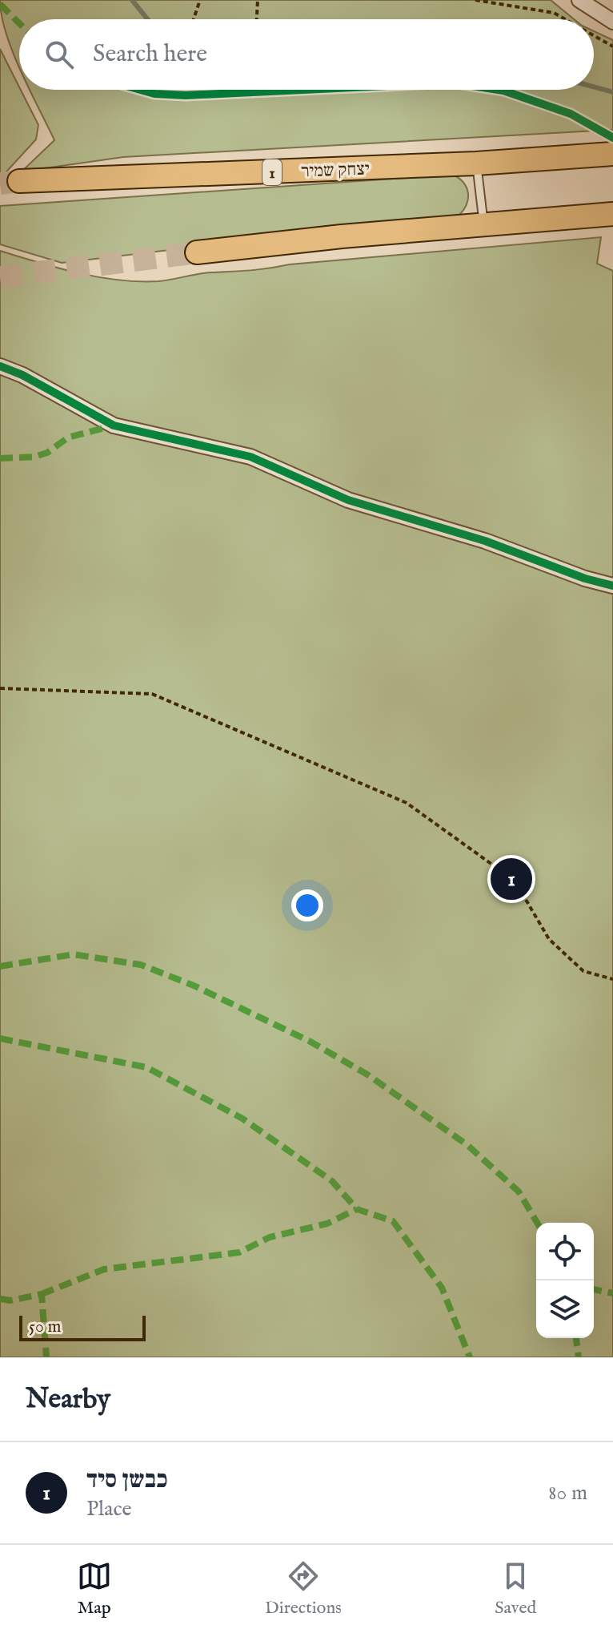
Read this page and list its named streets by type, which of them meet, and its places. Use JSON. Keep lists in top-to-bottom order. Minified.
{"streets":{"highway":["יצחק שמיר","1"]},"scale_bar":"50 m","page":{"search":"Search here","pins":"1","scale":"50 m","heading":"Nearby","list":[{"mark":"1","name":"כבשן סיד","note":"Place","value":"80 m"}],"nav":["Map","Directions","Saved"]}}
